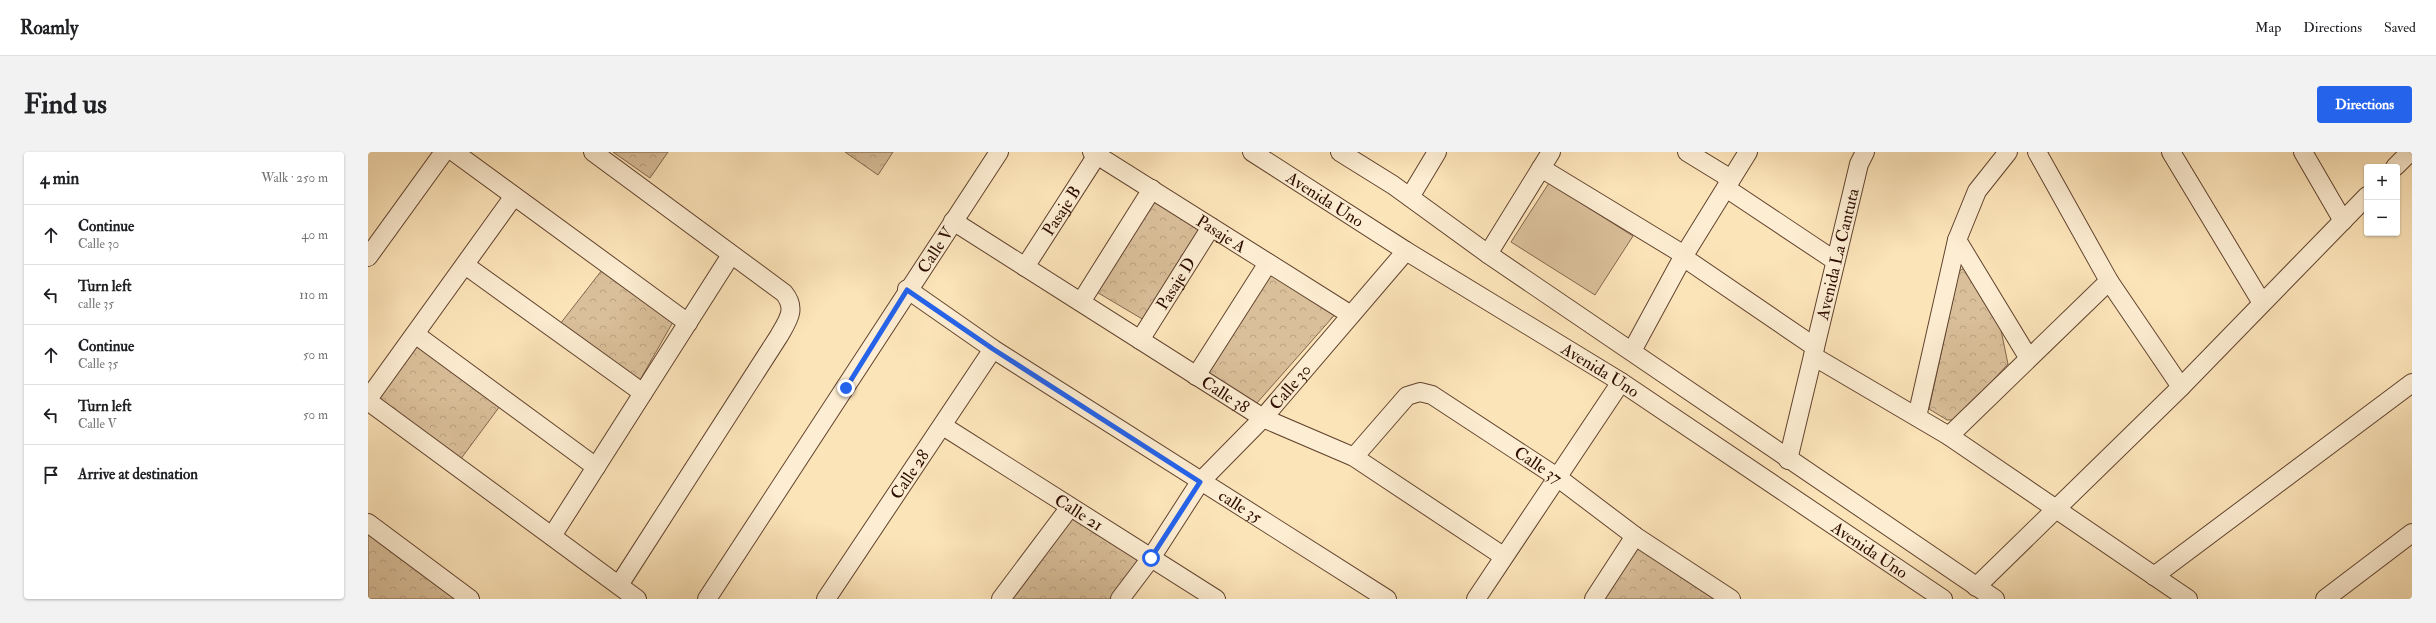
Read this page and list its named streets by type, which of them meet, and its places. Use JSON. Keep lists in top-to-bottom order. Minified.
{"streets":{"street":["Avenida Uno","Pasaje B","Pasaje A","Calle V","Avenida La Cantuta","Pasaje D","Calle 30","Calle 38","Calle 37","Calle 28","calle 35","Calle 21"]},"crossings":[["Avenida Uno","Avenida La Cantuta"],["Avenida Uno","Calle 30"],["Pasaje B","Pasaje A"],["Pasaje B","Calle 38"],["Pasaje A","Pasaje D"],["Pasaje A","Calle 30"],["Calle V","Calle 38"],["Pasaje D","Calle 38"],["Calle 30","Calle 38"],["Calle 30","calle 35"],["Calle 30","Calle 21"],["Calle 38","Calle 37"],["Calle 28","calle 35"],["Calle 28","Calle 21"]],"page":{"header":"Roamly","nav":["Map","Directions","Saved"],"buttons":"Directions","title":"Find us","heading":["4 min","Walk · 250 m"],"map_buttons":["+","−"],"list":[["Continue","Calle 30","40 m"],["Turn left","calle 35","110 m"],["Continue","Calle 35","50 m"],["Turn left","Calle V","50 m"],"Arrive at destination"]}}
